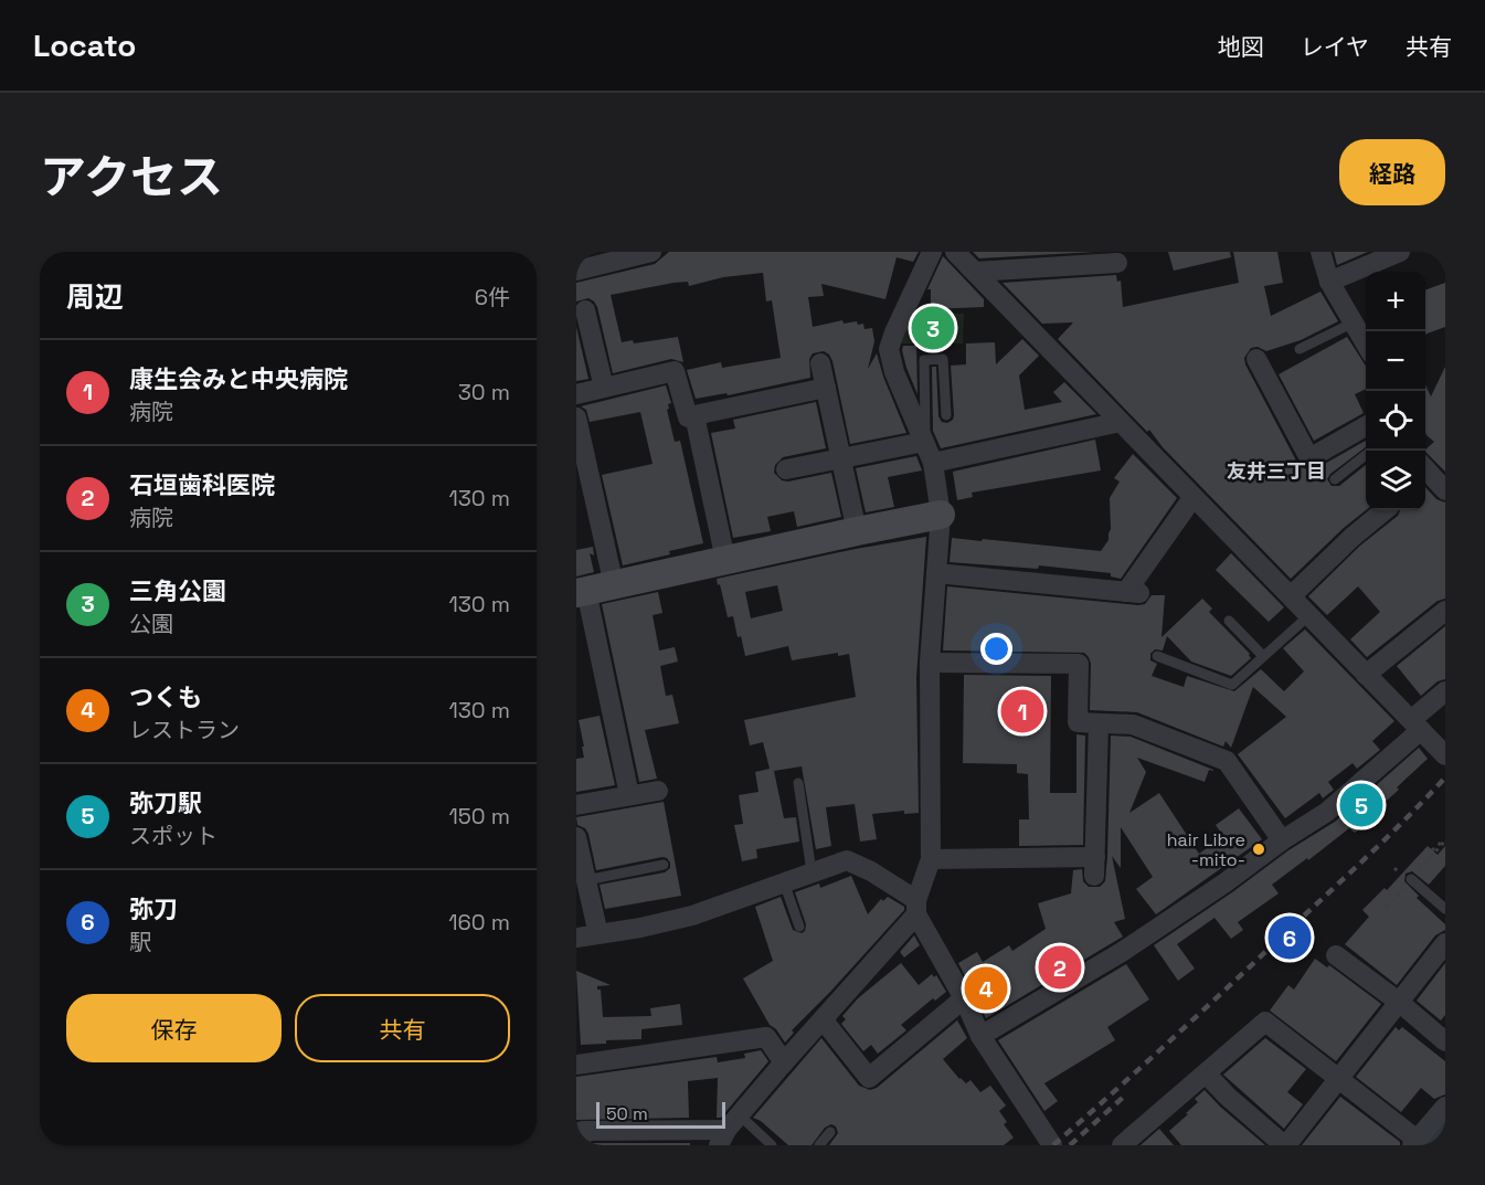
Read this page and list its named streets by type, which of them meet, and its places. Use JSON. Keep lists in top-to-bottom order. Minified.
{"districts":["友井三丁目"],"places":["hair Libre -mito-"],"scale_bar":"50 m","page":{"header":"Locato","nav":["地図","レイヤ","共有"],"title":"アクセス","buttons":["経路",["保存","共有"]],"heading":["周辺","6件"],"map_buttons":["+","−"],"pins":["3","1","5","6","2","4"],"list":[{"mark":"1","name":"康生会みと中央病院","note":"病院","value":"30 m"},{"mark":"2","name":"石垣歯科医院","note":"病院","value":"130 m"},{"mark":"3","name":"三角公園","note":"公園","value":"130 m"},{"mark":"4","name":"つくも","note":"レストラン","value":"130 m"},{"mark":"5","name":"弥刀駅","note":"スポット","value":"150 m"},{"mark":"6","name":"弥刀","note":"駅","value":"160 m"}],"scale":"50 m"}}
